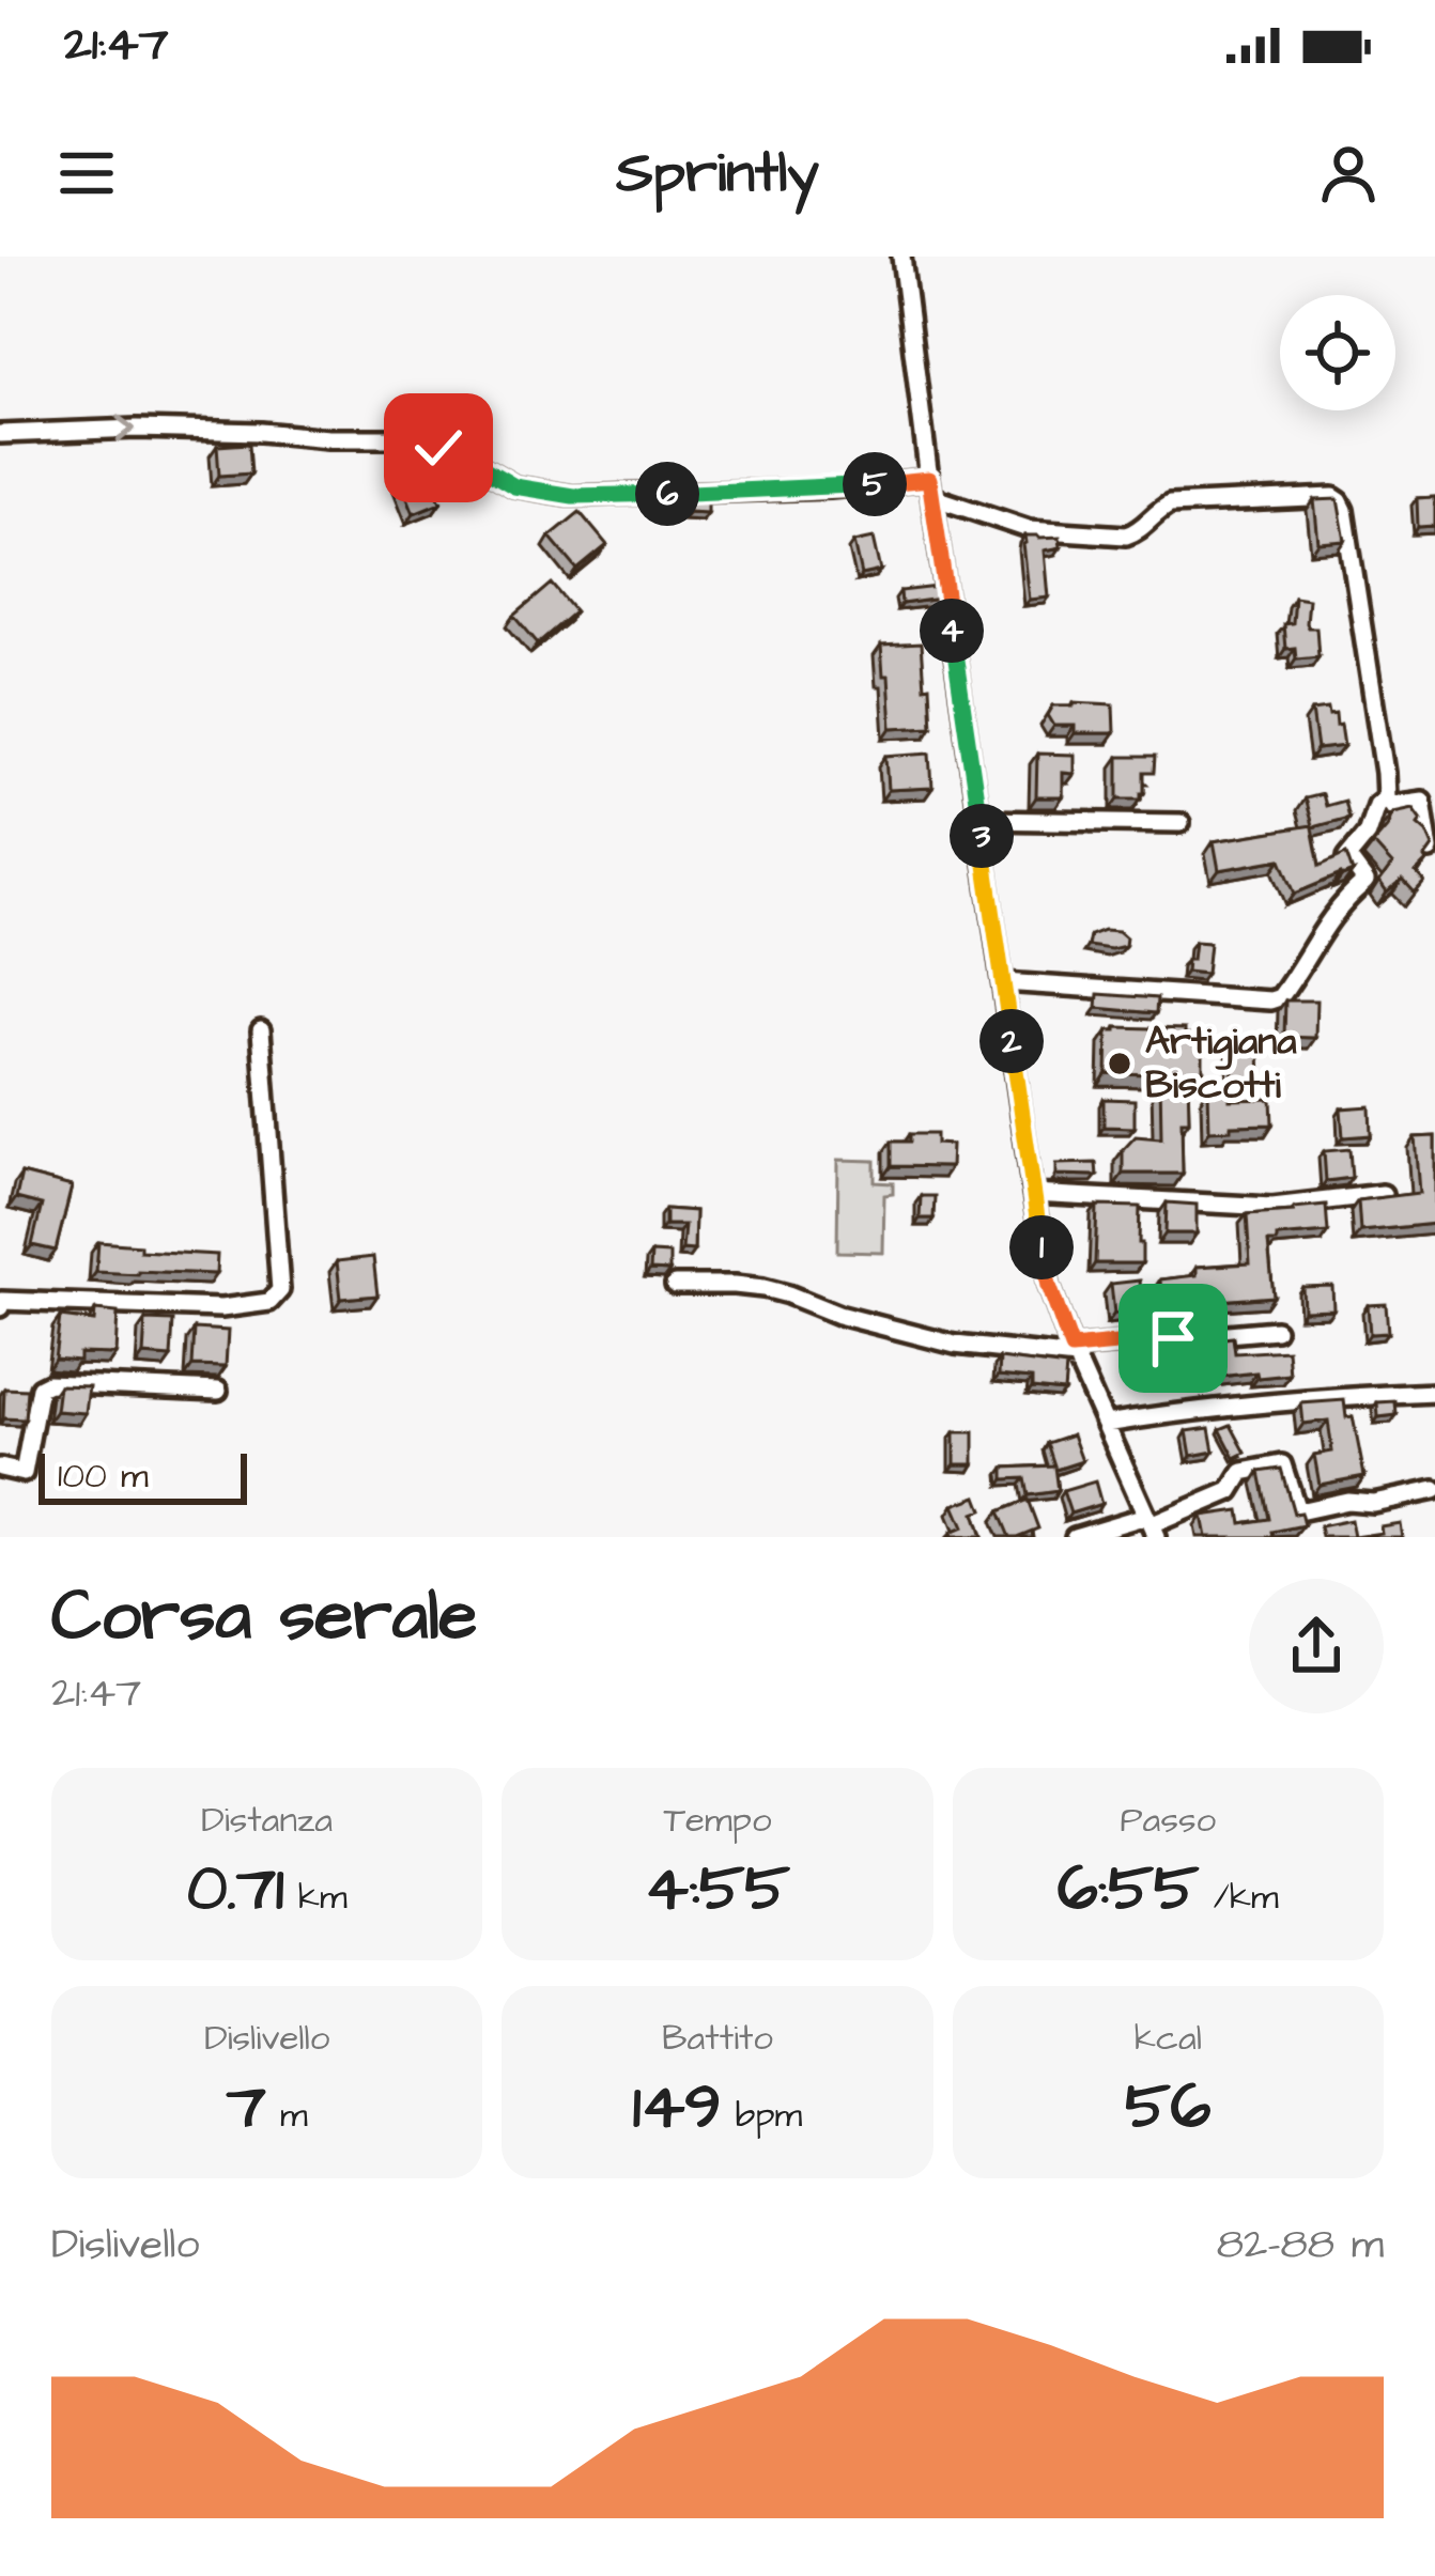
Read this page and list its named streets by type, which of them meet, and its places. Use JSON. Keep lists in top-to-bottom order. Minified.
{"places":["Artigiana Biscotti"],"scale_bar":"100 m","page":{"status":"21:47","header":"Sprintly","pins":["5","6","4","3","2","1"],"scale":"100 m","heading":["Corsa serale","21:47"],"stats":[["Distanza","0.71 km"],["Tempo","4:55"],["Passo","6:55 /km"],["Dislivello","7 m"],["Battito","149 bpm"],["kcal","56"]],"chart":["Dislivello","82–88 m"]}}
